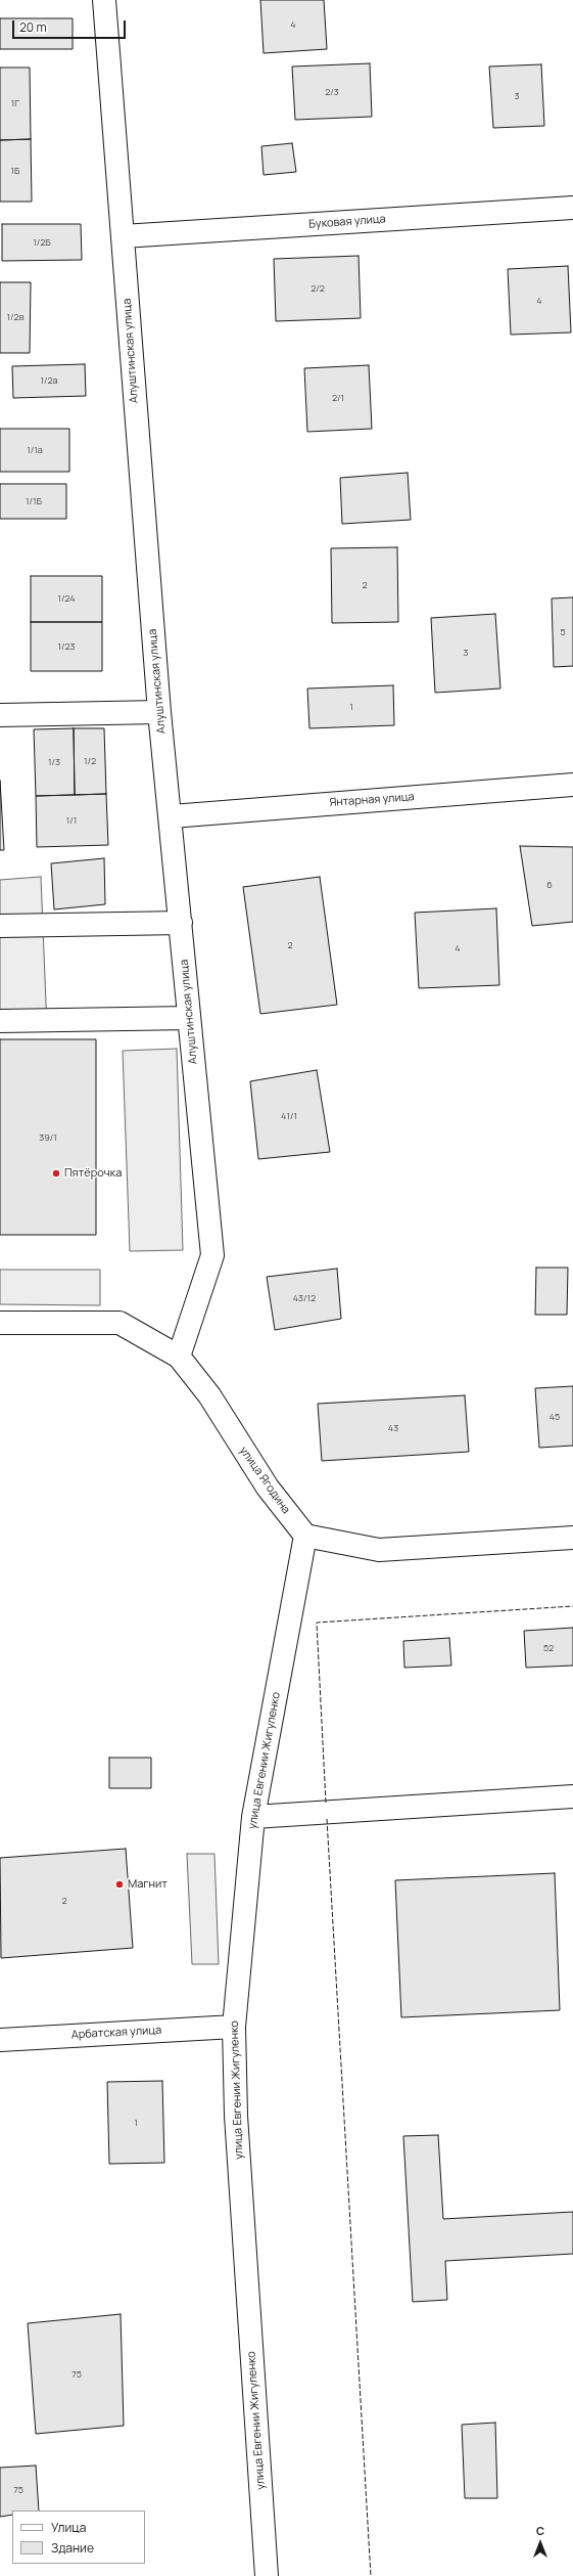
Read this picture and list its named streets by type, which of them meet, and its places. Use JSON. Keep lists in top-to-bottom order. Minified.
{"streets":{"street":["Буковая улица","Алуштинская улица","Янтарная улица","улица Ягодина","улица Евгении Жигуленко","Арбатская улица"]},"crossings":[["Буковая улица","Алуштинская улица"],["Алуштинская улица","Янтарная улица"],["Алуштинская улица","улица Ягодина"],["улица Ягодина","улица Евгении Жигуленко"],["улица Евгении Жигуленко","Арбатская улица"]],"places":["Пятёрочка","Магнит"],"house_numbers":["4","2/3","3","1Г","1Б","1/2Б","2/2","4","1/2в","1/2а","2/1","1/1а","1/1Б","2","1/24","5","1/23","3","1","1/2","1/3","1/1","6","2","4","41/1","39/1","43/12","45","43","52","2","1","75","75"],"legend":["Улица","Здание"],"scale_bar":"20 m","north":"top"}
